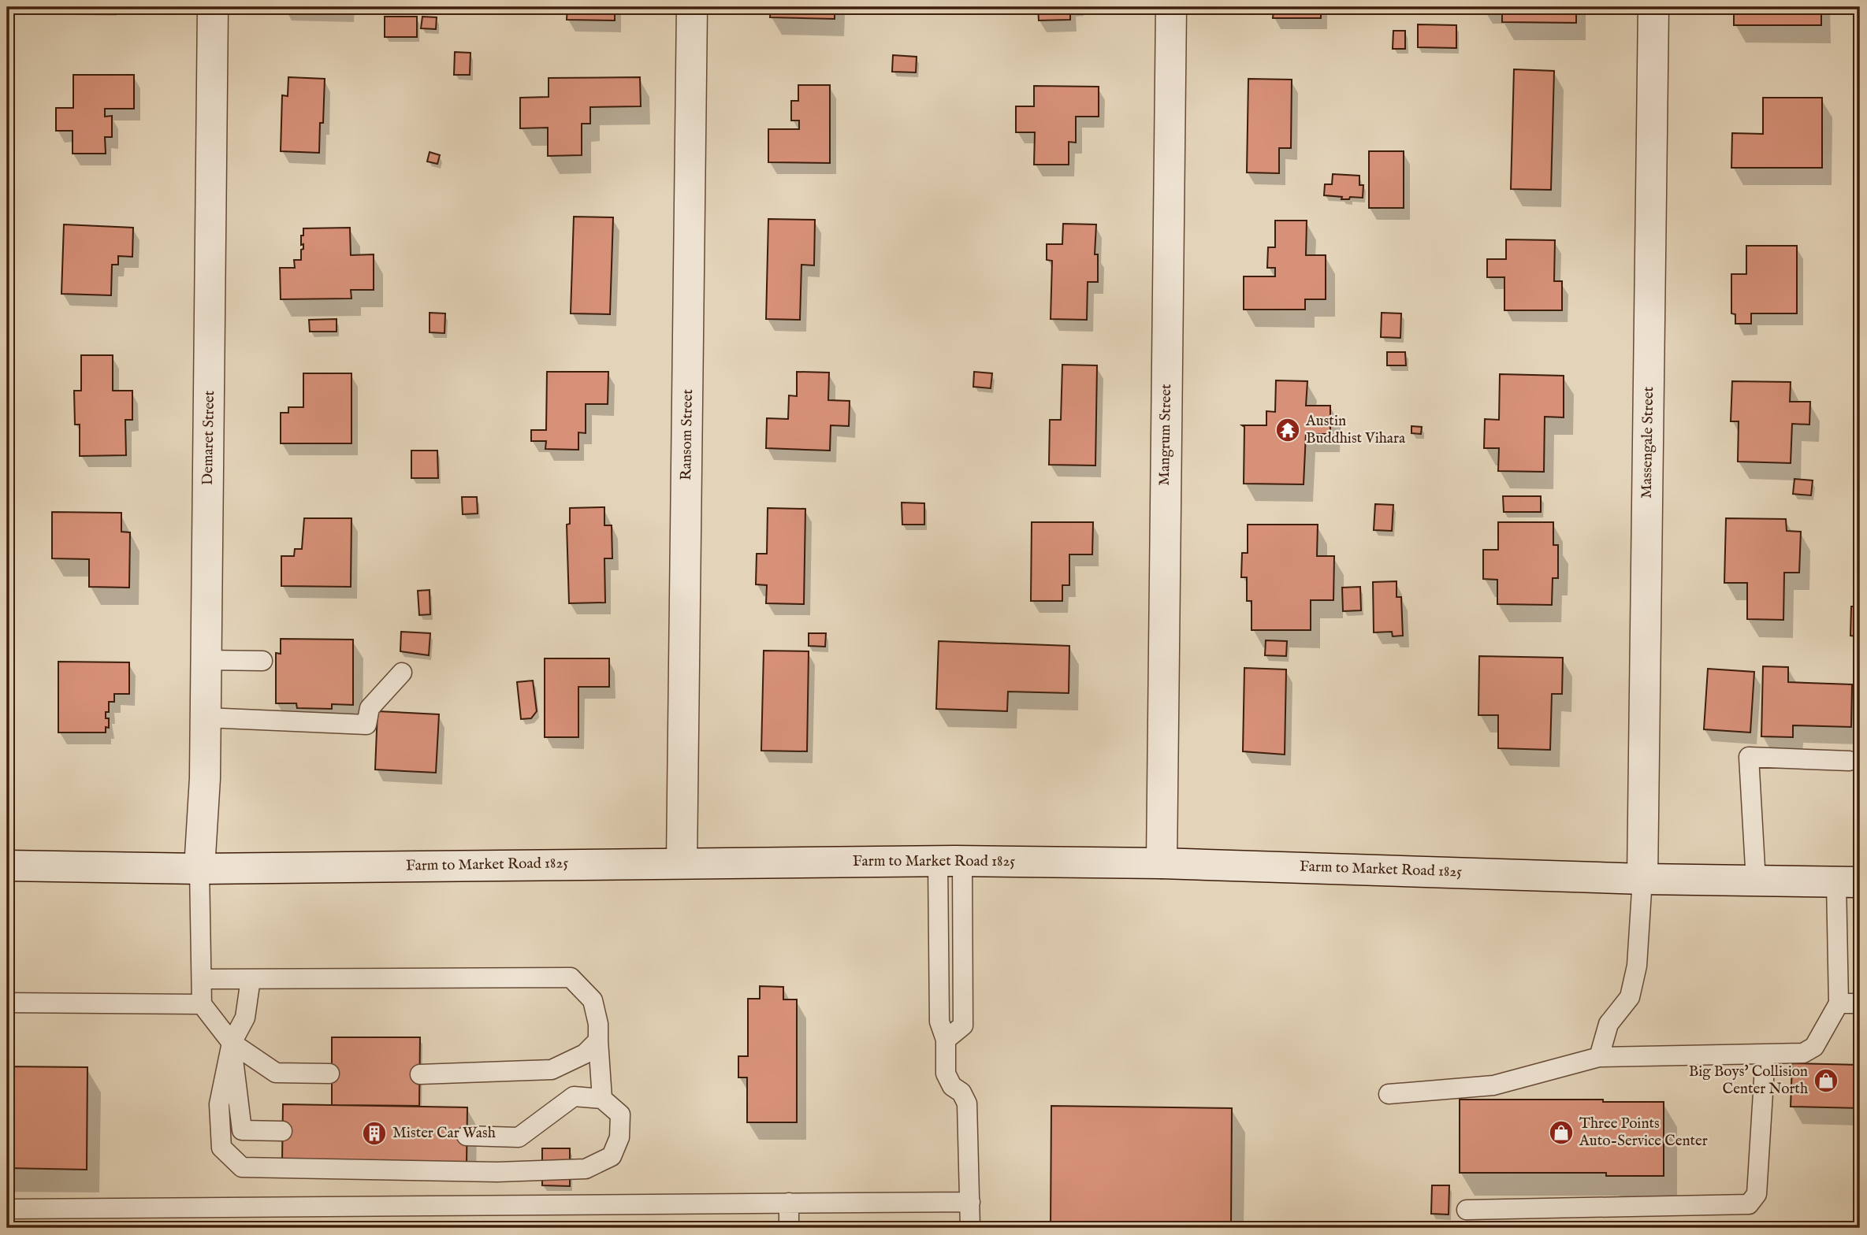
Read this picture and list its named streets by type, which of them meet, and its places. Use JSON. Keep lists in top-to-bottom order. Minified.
{"streets":{"street":["Ransom Street","Mangrum Street","Demaret Street","Massengale Street","Farm to Market Road 1825"]},"crossings":[["Ransom Street","Farm to Market Road 1825"],["Mangrum Street","Farm to Market Road 1825"],["Demaret Street","Farm to Market Road 1825"],["Massengale Street","Farm to Market Road 1825"]],"places":{"temple":["Austin Buddhist Vihara"],"shop":["Big Boys' Collision Center North","Three Points Auto-Service Center"],"building":["Mister Car Wash"]}}
